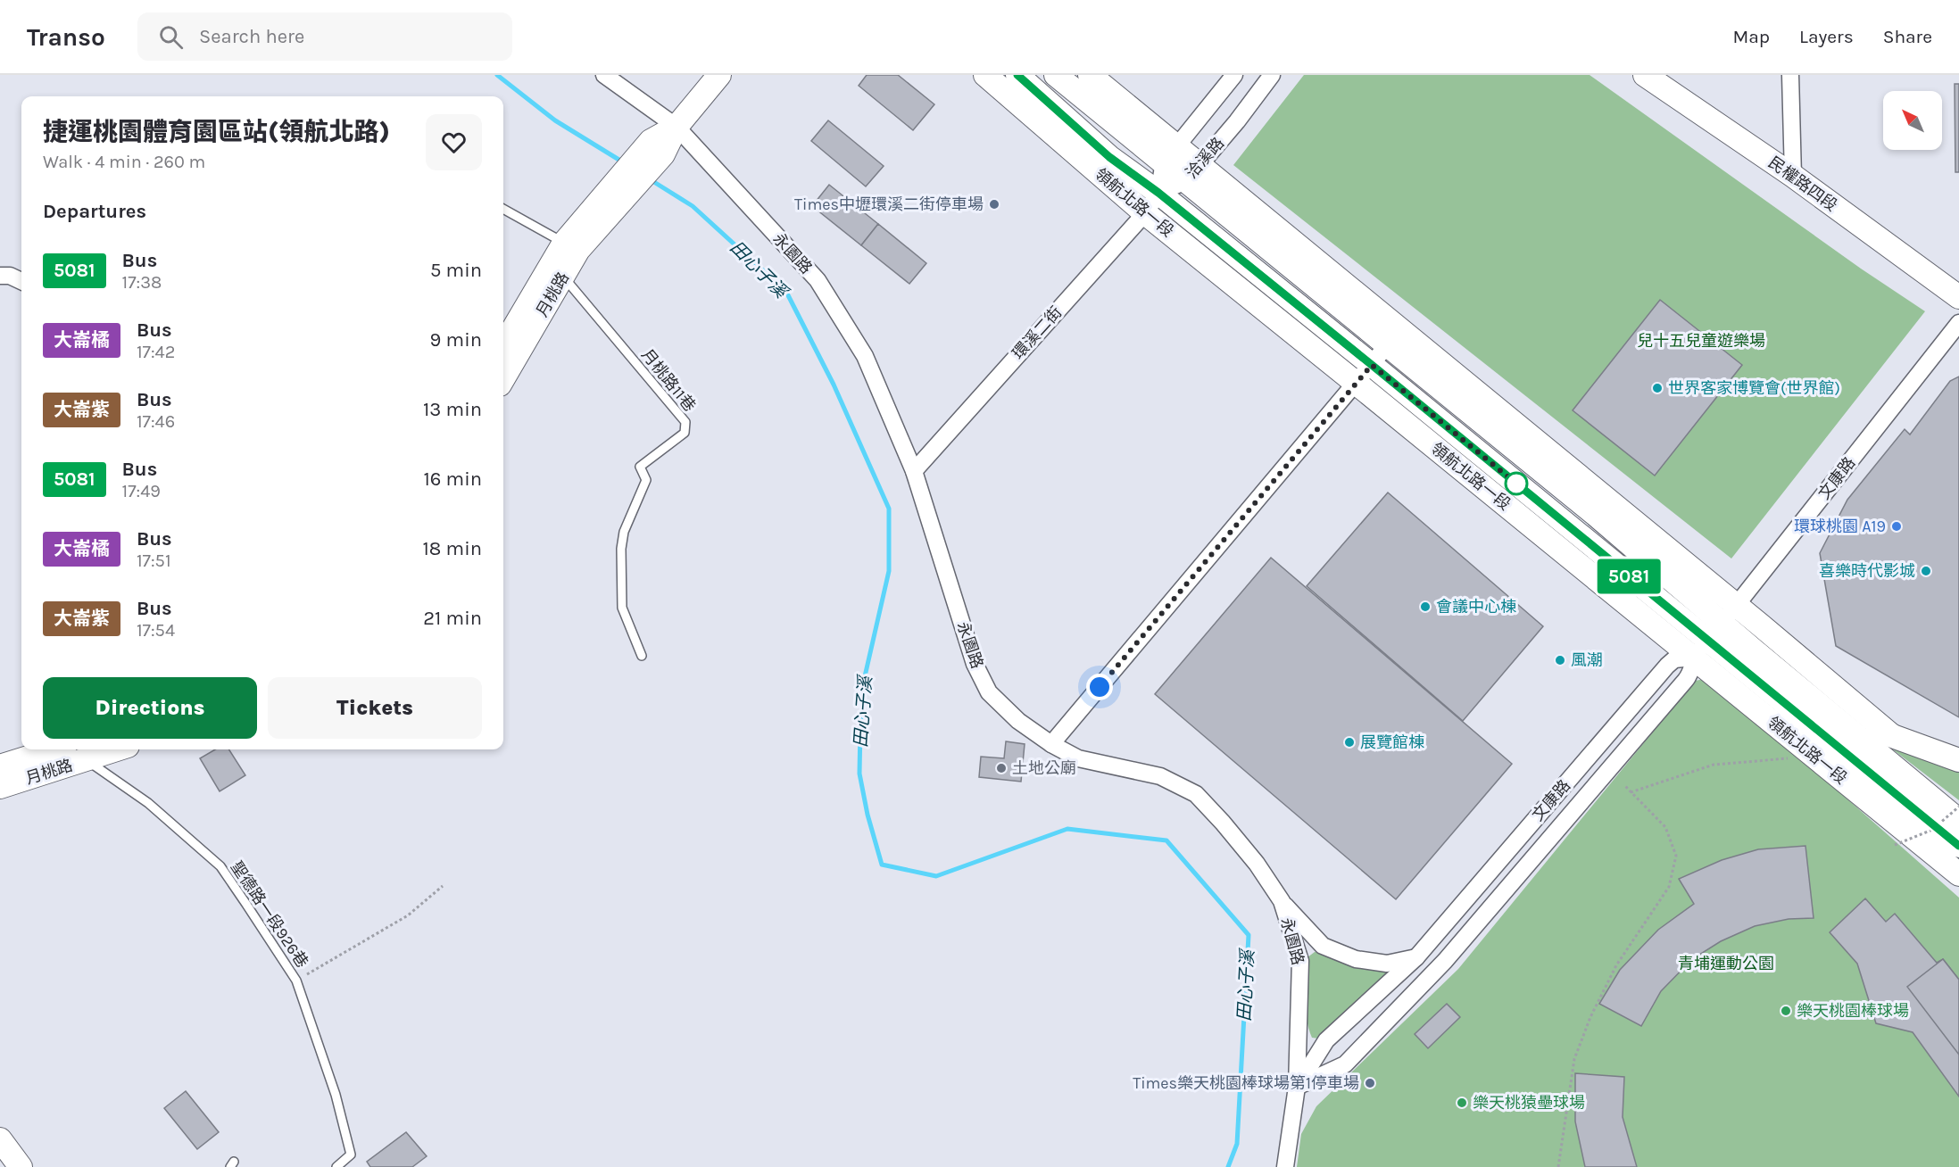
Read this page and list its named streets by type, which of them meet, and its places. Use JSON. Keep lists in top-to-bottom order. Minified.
{"streets":{"street":["洽溪路","民權路四段","領航北路一段","永園路","月桃路","環溪二街","文康路"],"lane":["月桃路11巷","聖德路一段926巷"]},"crossings":[["洽溪路","領航北路一段"],["洽溪路","環溪二街"],["領航北路一段","環溪二街"],["領航北路一段","文康路"],["永園路","月桃路"],["永園路","環溪二街"],["永園路","文康路"],["月桃路","月桃路11巷"],["月桃路","聖德路一段926巷"]],"water":["田心子溪"],"parks":["兒十五兒童遊樂場","青埔運動公園"],"places":["Times中壢環溪二街停車場","世界客家博覽會(世界館)","環球桃園 A19","喜樂時代影城","會議中心棟","風潮","展覽館棟","土地公廟","樂天桃園棒球場","Times樂天桃園棒球場第1停車場","樂天桃猿壘球場"],"lines":["bus line 5081"],"north":"top left","page":{"header":"Transo","search":"Search here","nav":["Map","Layers","Share"],"on_map":"5081","heading":[["捷運桃園體育園區站(領航北路)","Walk · 4 min · 260 m"],"Departures"],"list":[{"mark":"5081","name":"Bus","note":"17:38","value":"5 min"},{"mark":"大崙橘","name":"Bus","note":"17:42","value":"9 min"},{"mark":"大崙紫","name":"Bus","note":"17:46","value":"13 min"},{"mark":"5081","name":"Bus","note":"17:49","value":"16 min"},{"mark":"大崙橘","name":"Bus","note":"17:51","value":"18 min"},{"mark":"大崙紫","name":"Bus","note":"17:54","value":"21 min"}],"buttons":["Directions","Tickets"]}}
